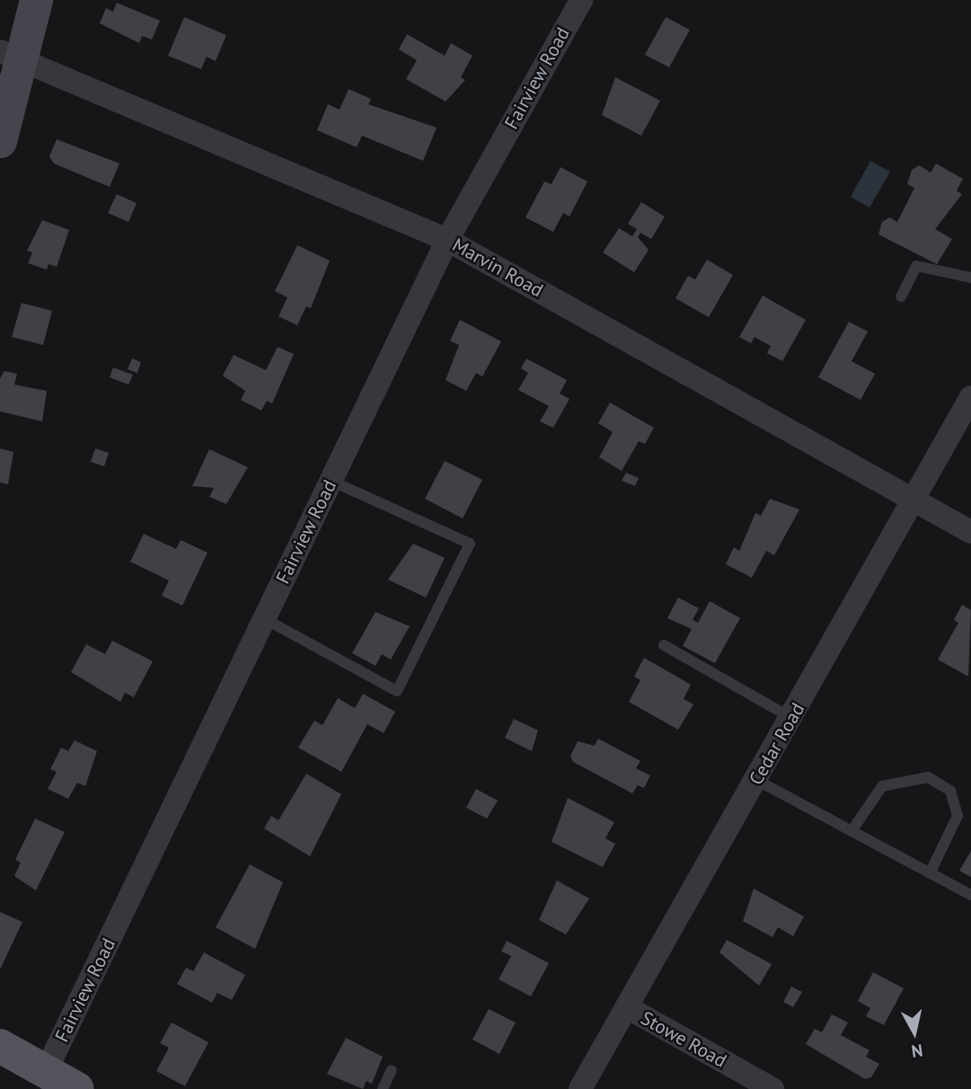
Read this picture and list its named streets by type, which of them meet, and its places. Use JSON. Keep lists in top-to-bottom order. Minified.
{"streets":{"street":["Fairview Road","Marvin Road","Cedar Road","Stowe Road"]},"crossings":[["Fairview Road","Marvin Road"],["Marvin Road","Cedar Road"],["Cedar Road","Stowe Road"]],"north":"bottom"}
